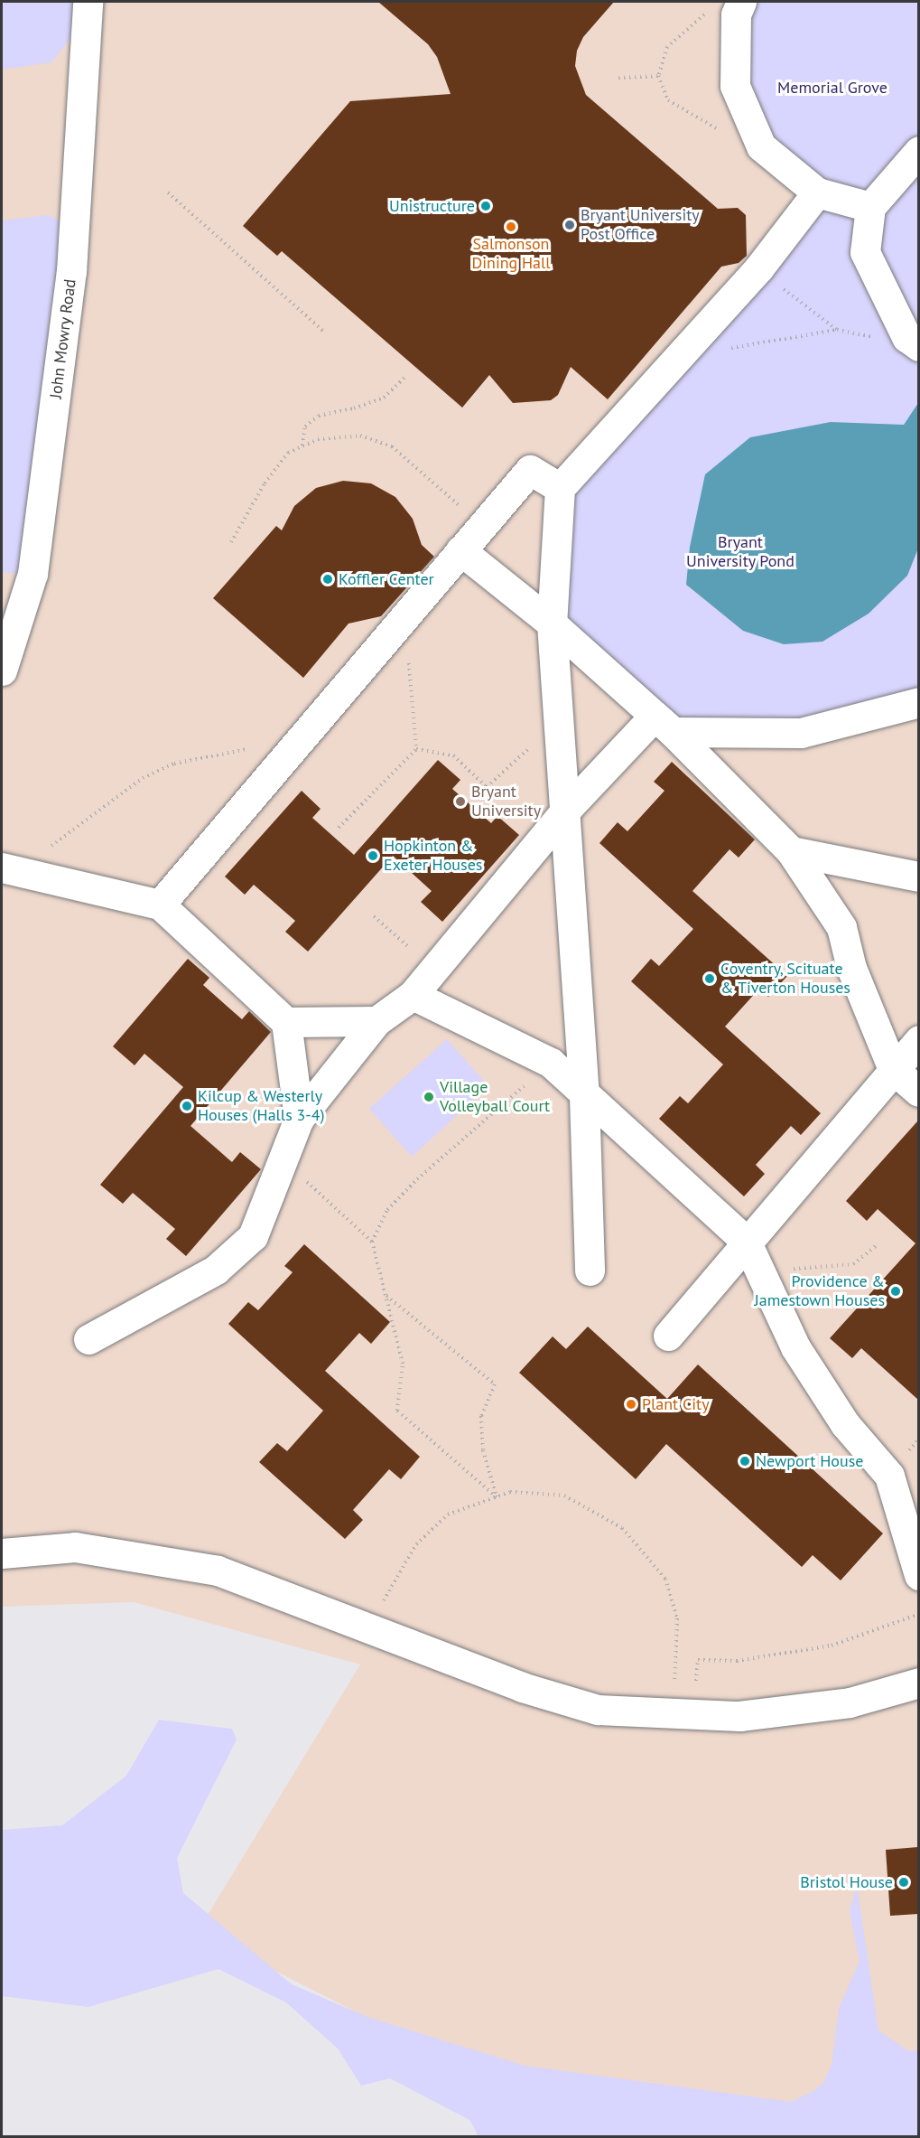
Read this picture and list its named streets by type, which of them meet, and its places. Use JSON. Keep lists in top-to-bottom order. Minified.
{"streets":{"street":["John Mowry Road"]},"parks":["Memorial Grove","Bryant University Pond"],"places":["Unistructure","Bryant University Post Office","Salmonson Dining Hall","Koffler Center","Bryant University","Hopkinton & Exeter Houses","Coventry, Scituate & Tiverton Houses","Village Volleyball Court","Kilcup & Westerly Houses (Halls 3-4)","Providence & Jamestown Houses","Plant City","Newport House","Bristol House"]}
